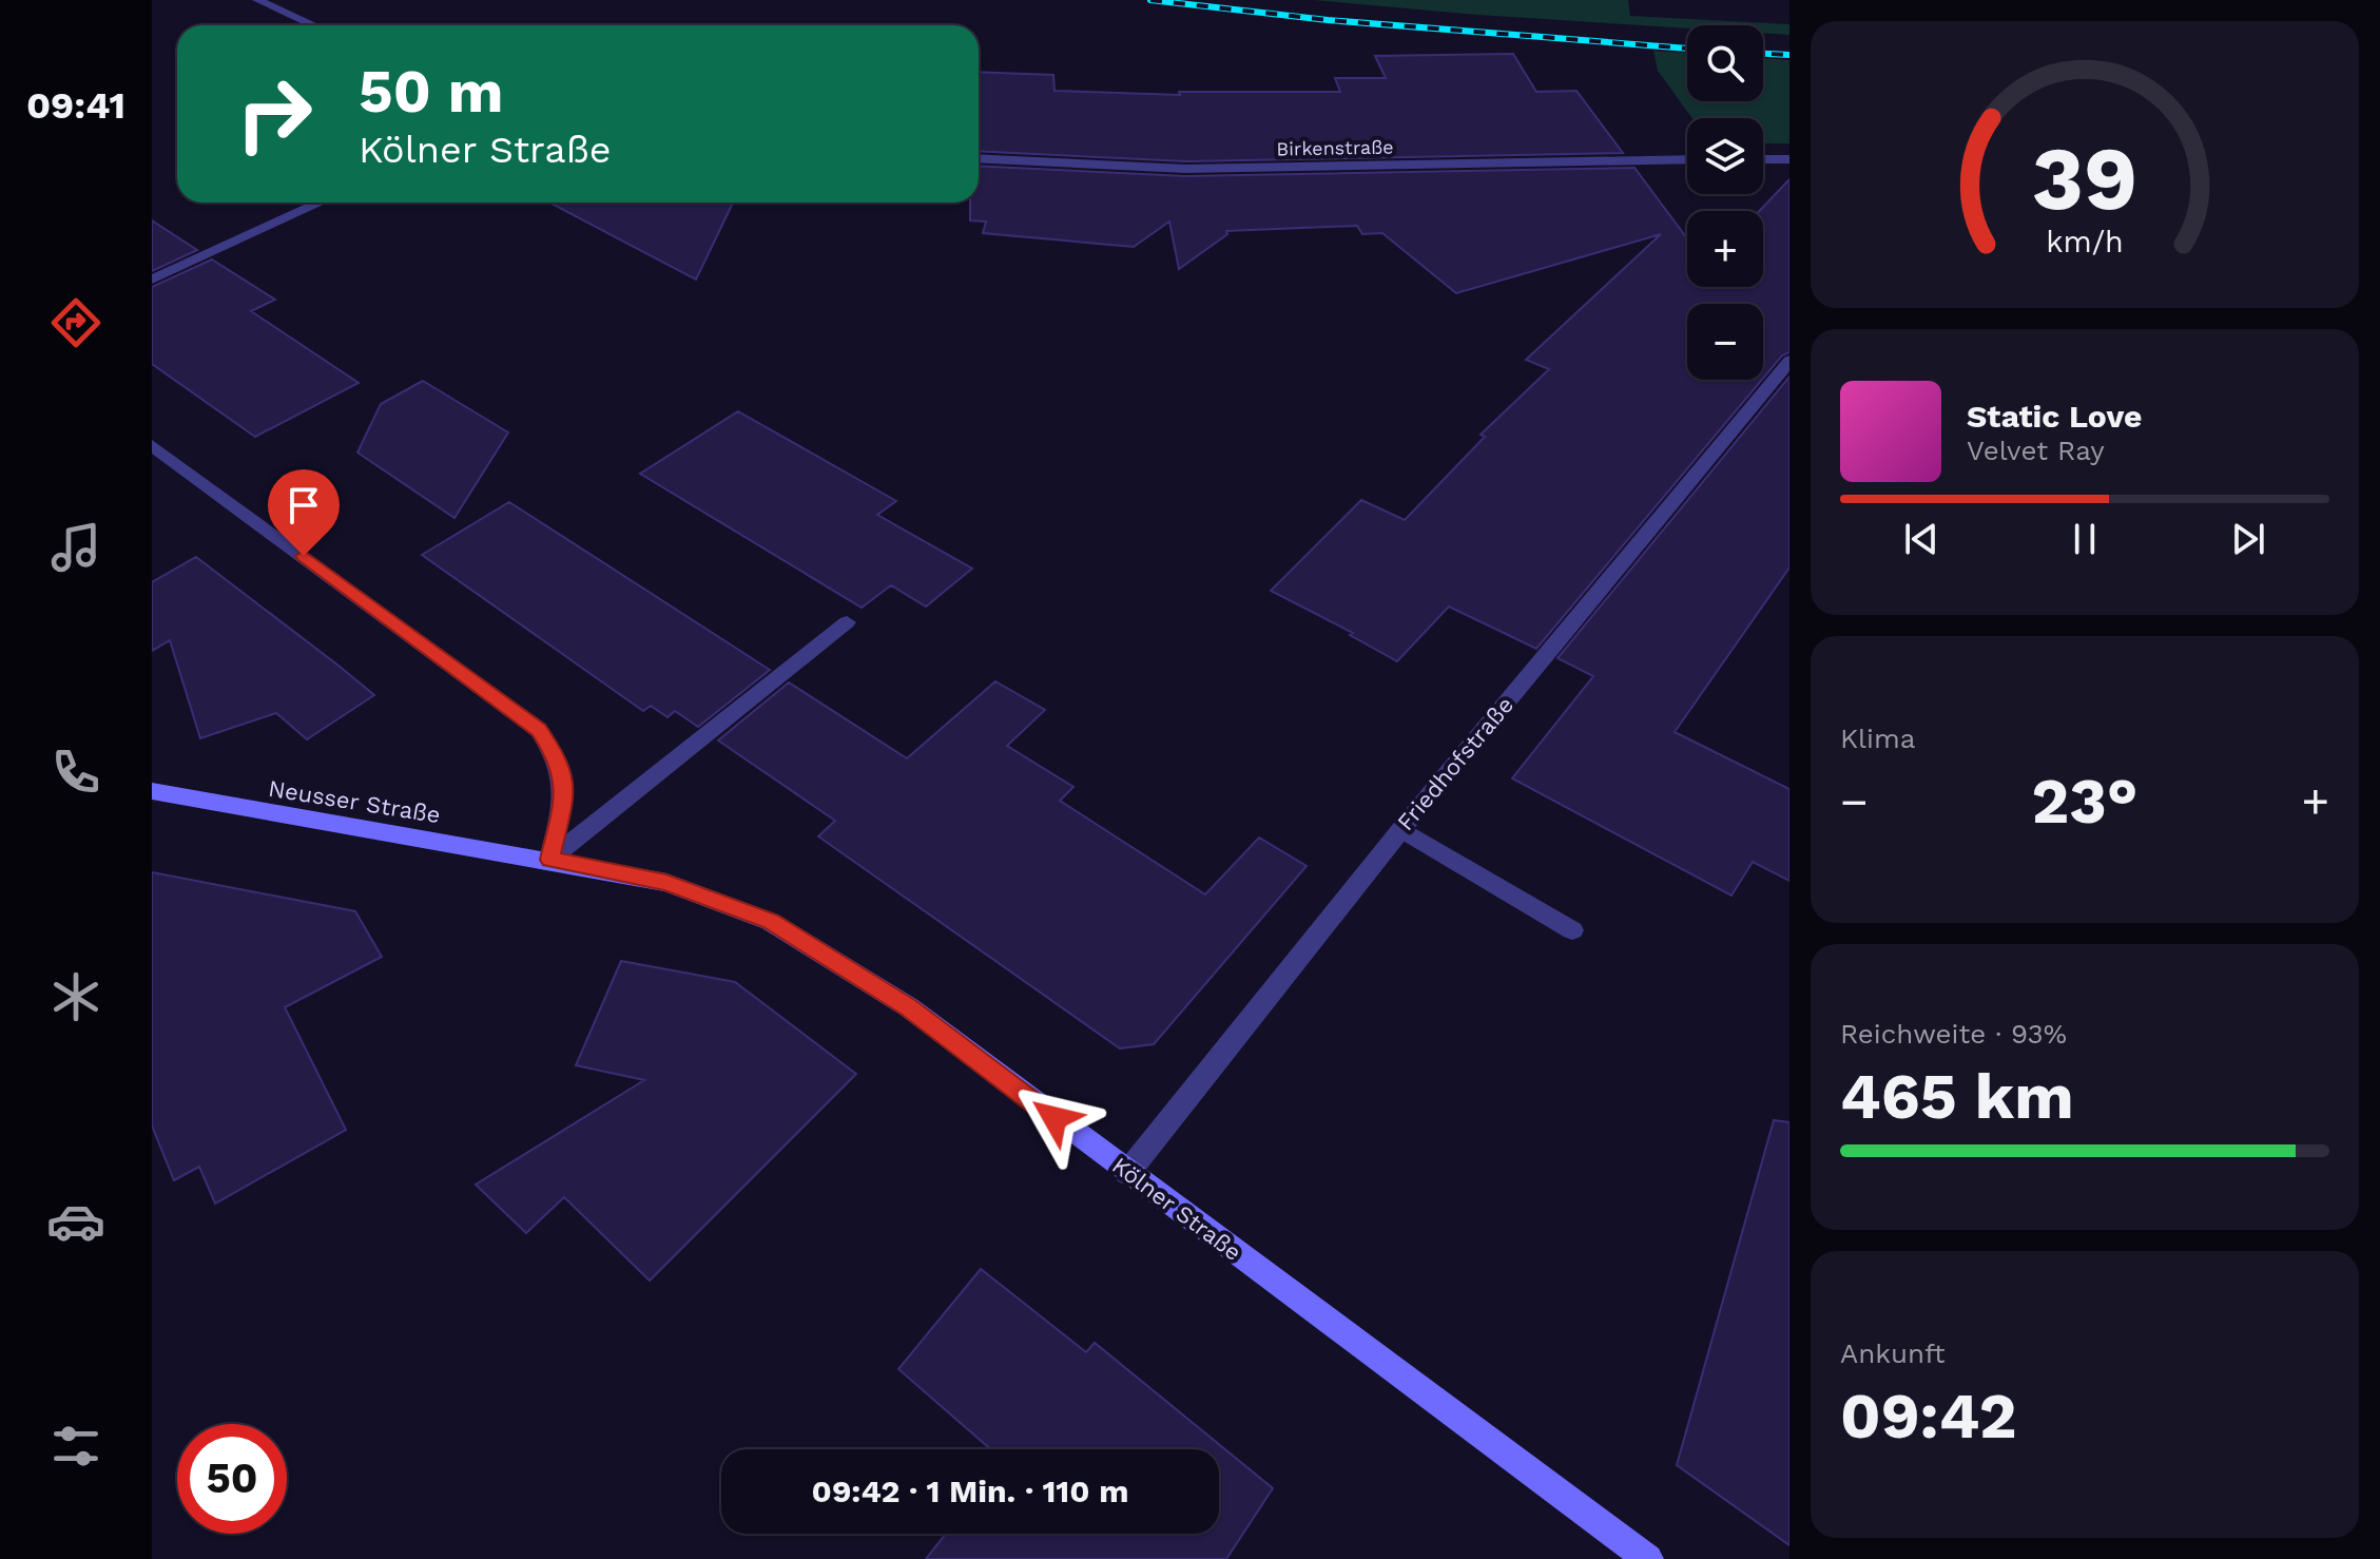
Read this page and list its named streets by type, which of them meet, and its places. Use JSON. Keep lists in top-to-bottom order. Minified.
{"streets":{"main road":["Neusser Straße","Kölner Straße"],"street":["Birkenstraße","Friedhofstraße"]},"crossings":[["Friedhofstraße","Kölner Straße"],["Neusser Straße","Kölner Straße"]],"page":{"tabs":"09:41","map_buttons":["+","−"],"turn":["50 m","Kölner Straße"],"song":["Static Love","Velvet Ray"],"tile":["Klima",["Reichweite · 93%","465 km"],["Ankunft","09:42"]],"heat":["−","23°","+"],"limit":"50","trip":"09:42 · 1 Min. · 110 m","gauge":["39","km/h"]}}
